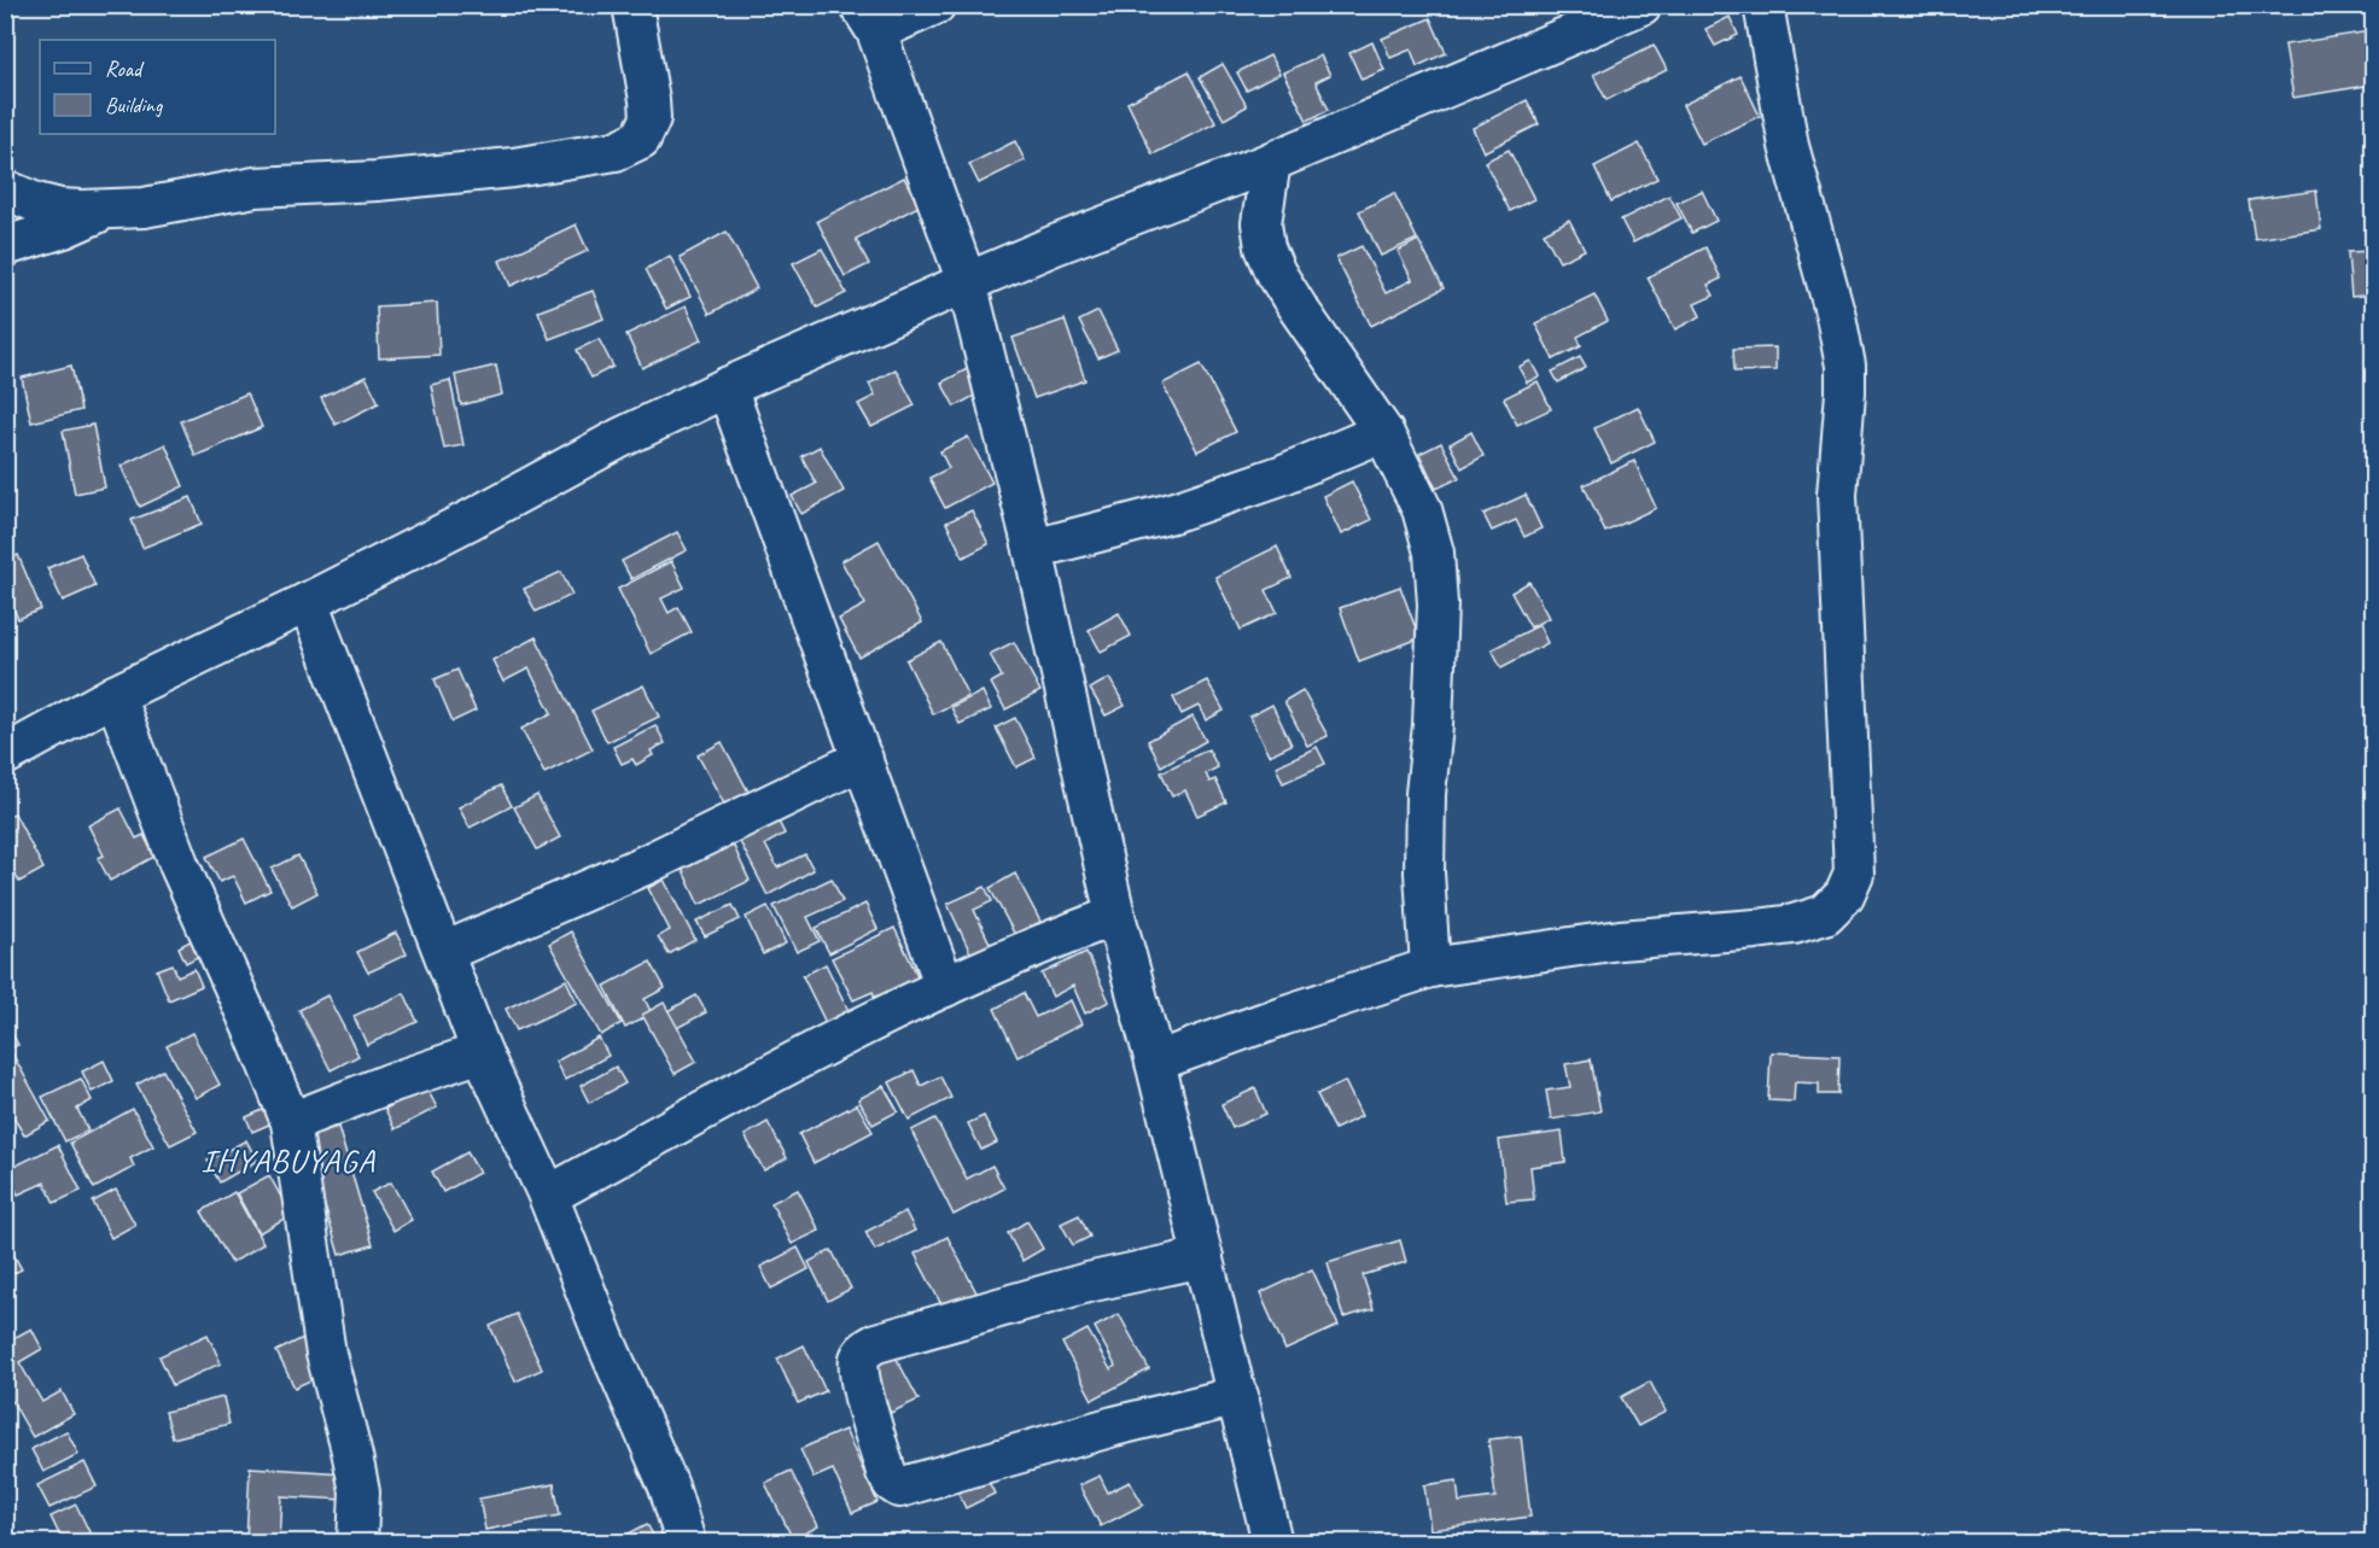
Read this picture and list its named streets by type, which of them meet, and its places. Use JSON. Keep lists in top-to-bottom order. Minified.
{"districts":["IHYABUYAGA"],"legend":["Road","Building"]}
